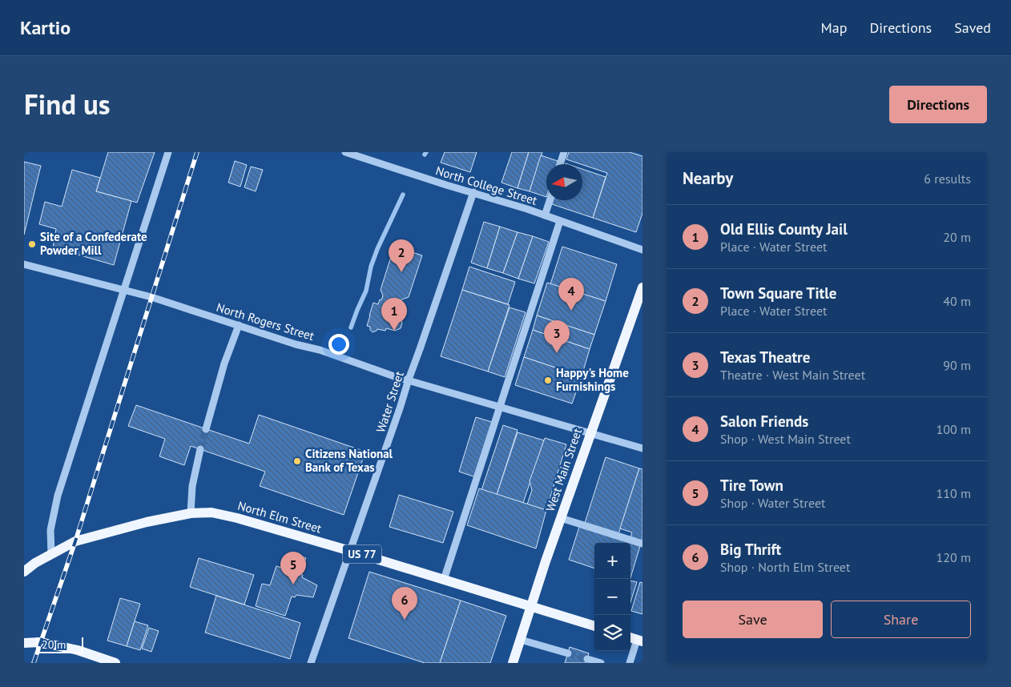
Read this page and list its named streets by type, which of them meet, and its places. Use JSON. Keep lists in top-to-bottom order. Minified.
{"streets":{"main road":["West Main Street","North Elm Street","US 77"],"street":["North College Street","North Rogers Street","Water Street"]},"crossings":[["North College Street","Water Street"],["North Rogers Street","Water Street"],["North Rogers Street","West Main Street"],["Water Street","North Elm Street"],["West Main Street","North Elm Street"],["West Main Street","US 77"],["North Elm Street","US 77"]],"places":["Site of a Confederate Powder Mill","Happy's Home Furnishings","Citizens National Bank of Texas"],"scale_bar":"20 m","north":"left","page":{"header":"Kartio","nav":["Map","Directions","Saved"],"title":"Find us","buttons":["Directions",["Save","Share"]],"heading":["Nearby","6 results"],"list":[{"mark":"1","name":"Old Ellis County Jail","note":"Place · Water Street","value":"20 m"},{"mark":"2","name":"Town Square Title","note":"Place · Water Street","value":"40 m"},{"mark":"3","name":"Texas Theatre","note":"Theatre · West Main Street","value":"90 m"},{"mark":"4","name":"Salon Friends","note":"Shop · West Main Street","value":"100 m"},{"mark":"5","name":"Tire Town","note":"Shop · Water Street","value":"110 m"},{"mark":"6","name":"Big Thrift","note":"Shop · North Elm Street","value":"120 m"}],"pins":["2","4","1","3","5","6"],"map_buttons":["+","−"],"scale":"20 m"}}
